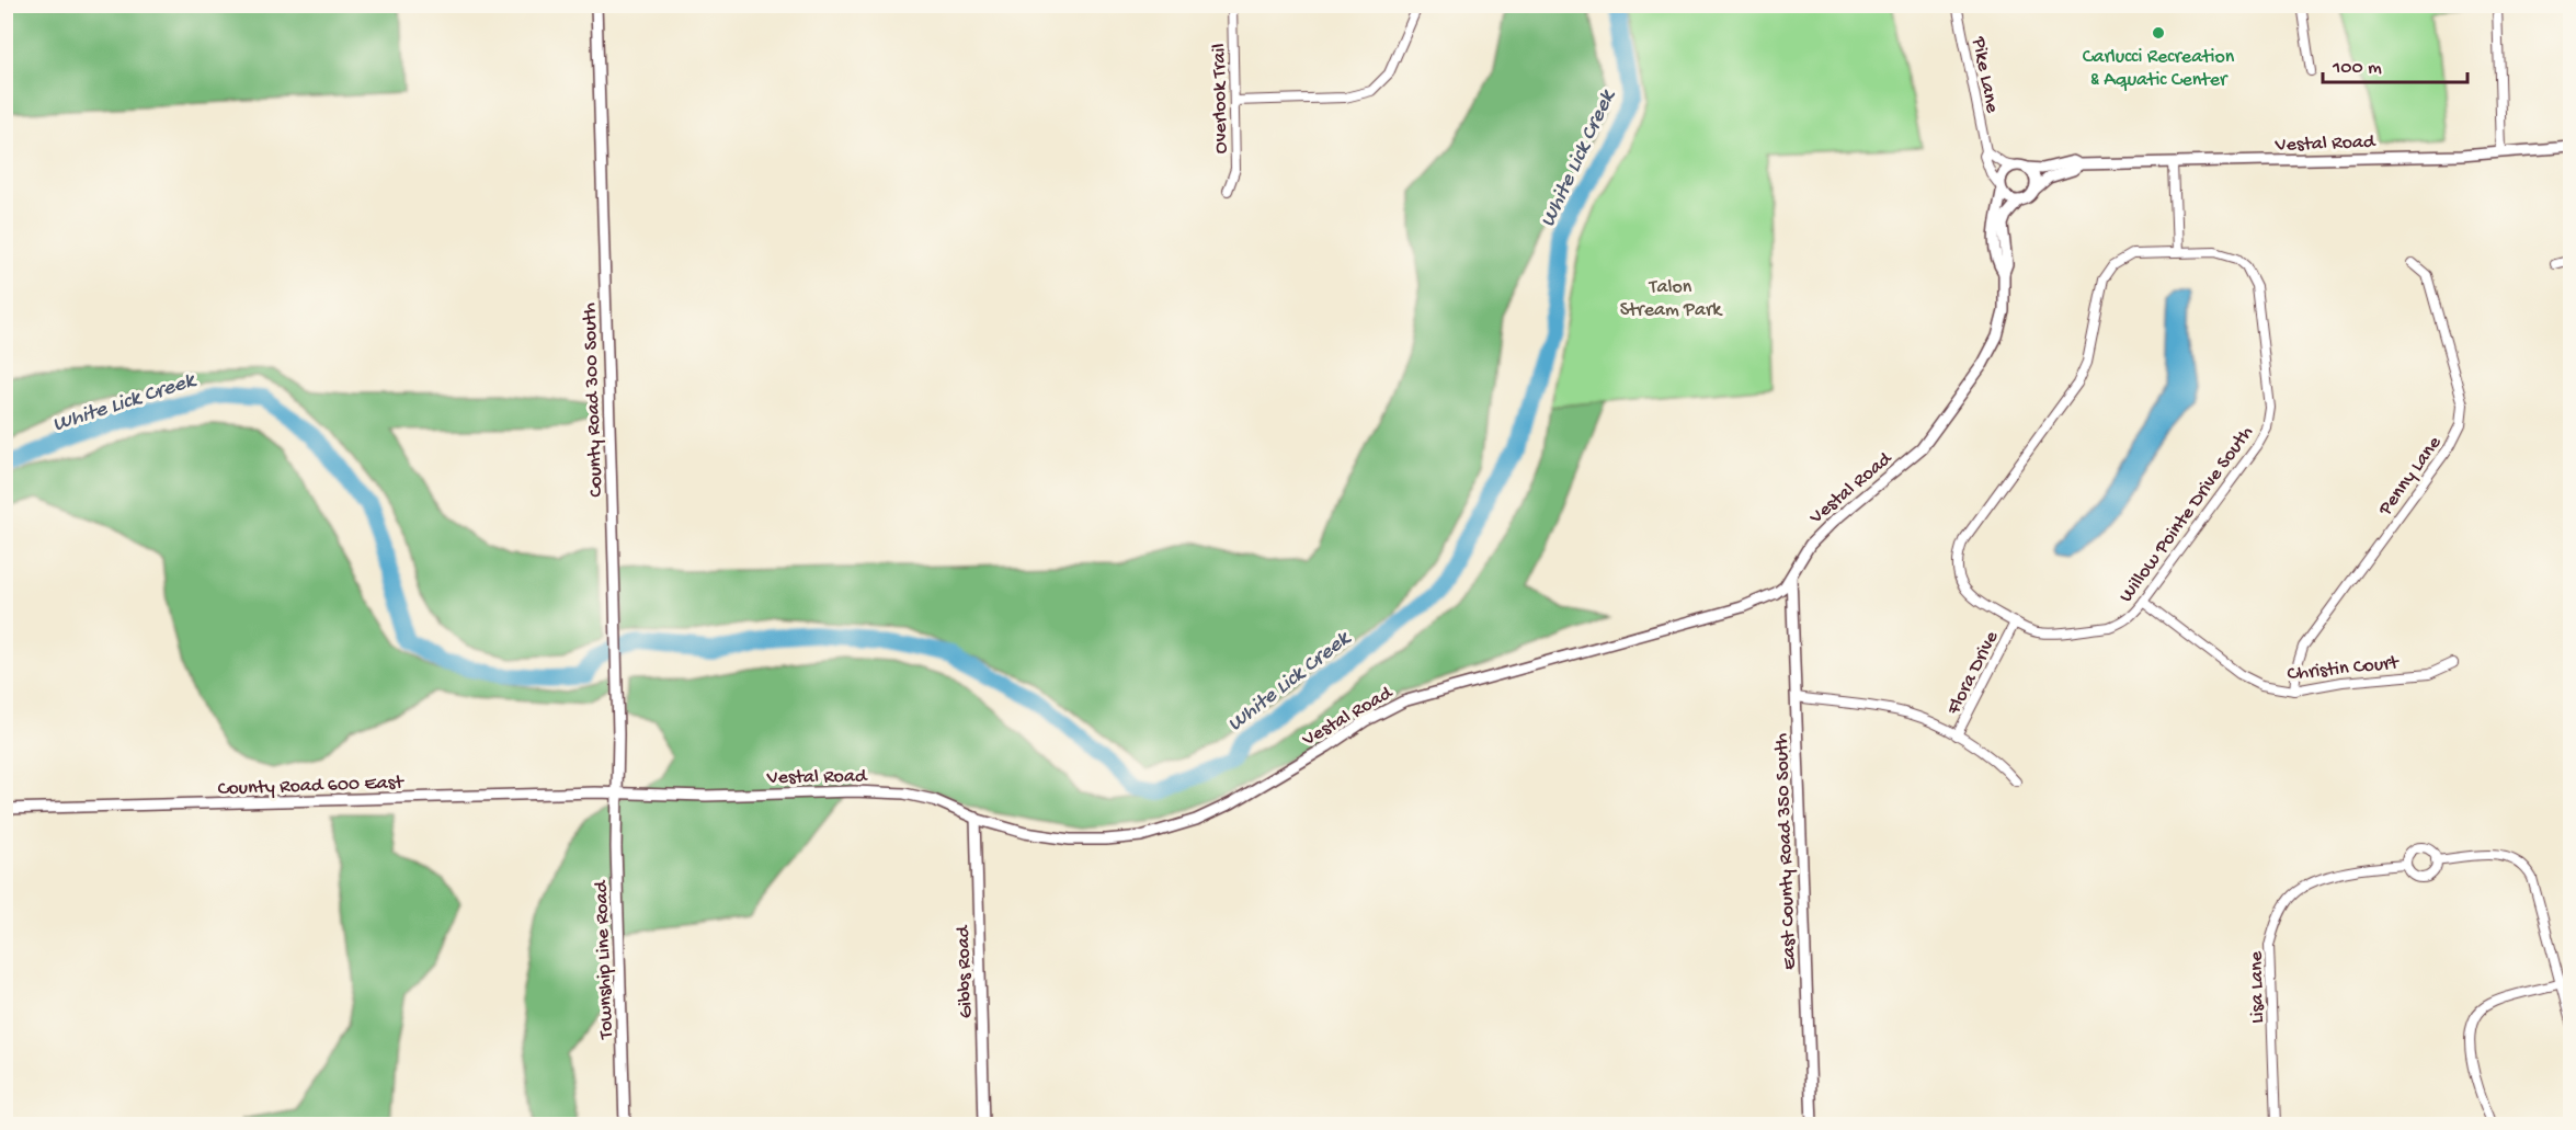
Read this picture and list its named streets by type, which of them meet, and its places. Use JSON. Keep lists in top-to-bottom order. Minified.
{"streets":{"street":["Pike Lane","Overlook Trail","Vestal Road","County Road 300 South","Penny Lane","Willow Pointe Drive South","Christin Court","Flora Drive","County Road 600 East","East County Road 350 South","Township Line Road","Gibbs Road","Lisa Lane"]},"crossings":[["Pike Lane","Vestal Road"],["Vestal Road","County Road 300 South"],["Vestal Road","County Road 600 East"],["Vestal Road","East County Road 350 South"],["Vestal Road","Township Line Road"],["Vestal Road","Gibbs Road"],["County Road 300 South","County Road 600 East"],["County Road 300 South","Township Line Road"],["Penny Lane","Christin Court"],["Willow Pointe Drive South","Christin Court"],["Willow Pointe Drive South","Flora Drive"],["County Road 600 East","Township Line Road"]],"water":["White Lick Creek"],"parks":["Talon Stream Park"],"places":["Carlucci Recreation & Aquatic Center"],"scale_bar":"100 m"}
